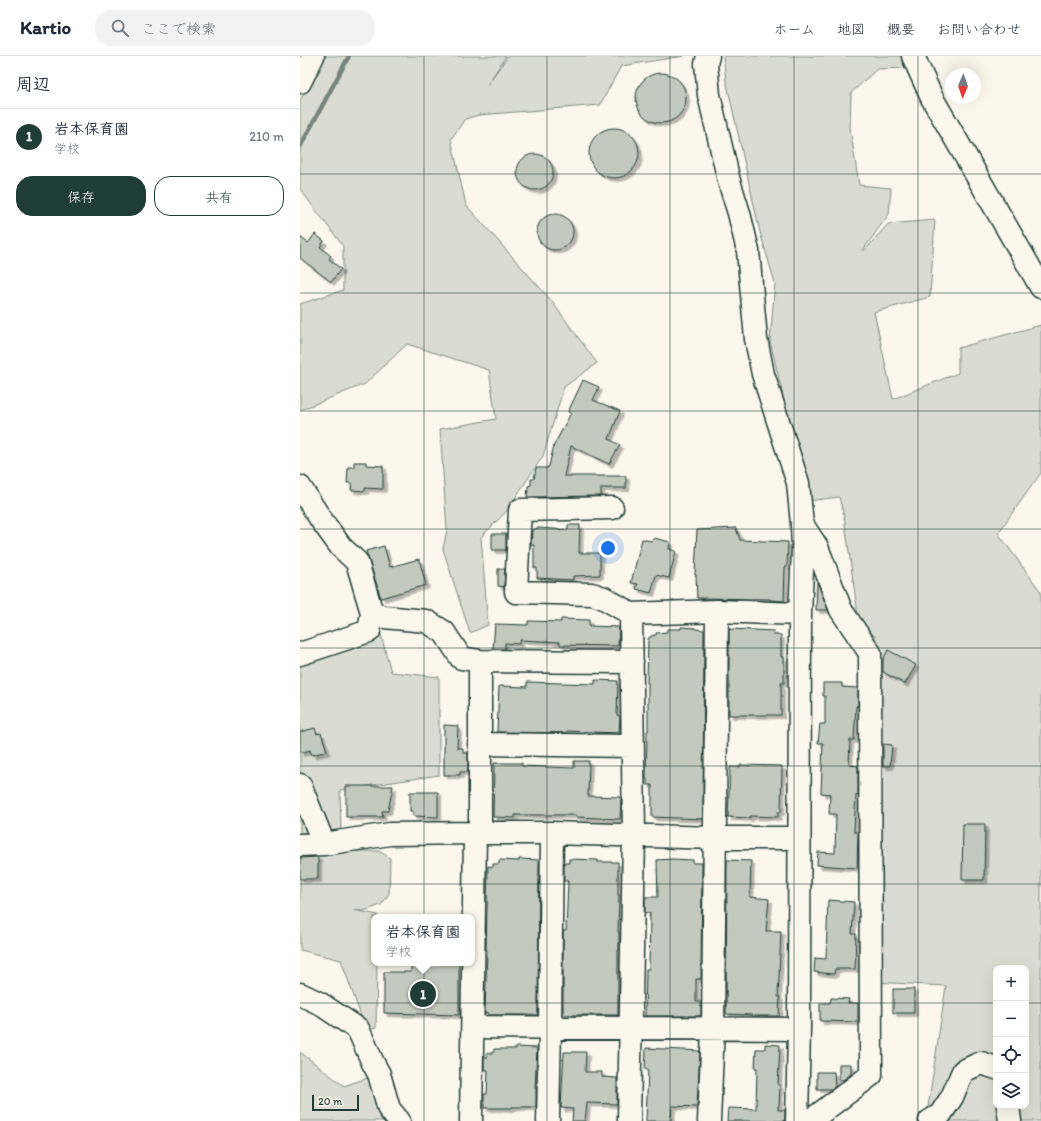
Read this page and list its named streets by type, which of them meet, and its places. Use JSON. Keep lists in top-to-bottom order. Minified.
{"scale_bar":"20 m","north":"bottom","page":{"header":"Kartio","search":"ここで検索","nav":["ホーム","地図","概要","お問い合わせ"],"heading":"周辺","list":[{"mark":"1","name":"岩本保育園","note":"学校","value":"210 m"}],"buttons":["保存","共有"],"popup":["岩本保育園","学校"],"map_buttons":["+","−"],"pins":"1","scale":"20 m"}}
